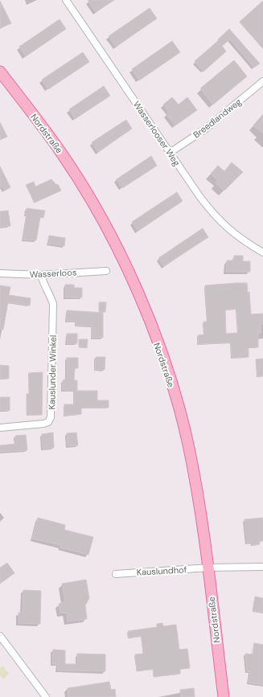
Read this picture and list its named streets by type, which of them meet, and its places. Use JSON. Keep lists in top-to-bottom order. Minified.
{"streets":{"main road":["Nordstraße"],"street":["Breedlandweg","Wasserlooser Weg","Wasserloos","Kauslunder Winkel","Kauslundhof"]},"crossings":[["Breedlandweg","Wasserlooser Weg"],["Nordstraße","Kauslundhof"],["Wasserloos","Kauslunder Winkel"]]}
